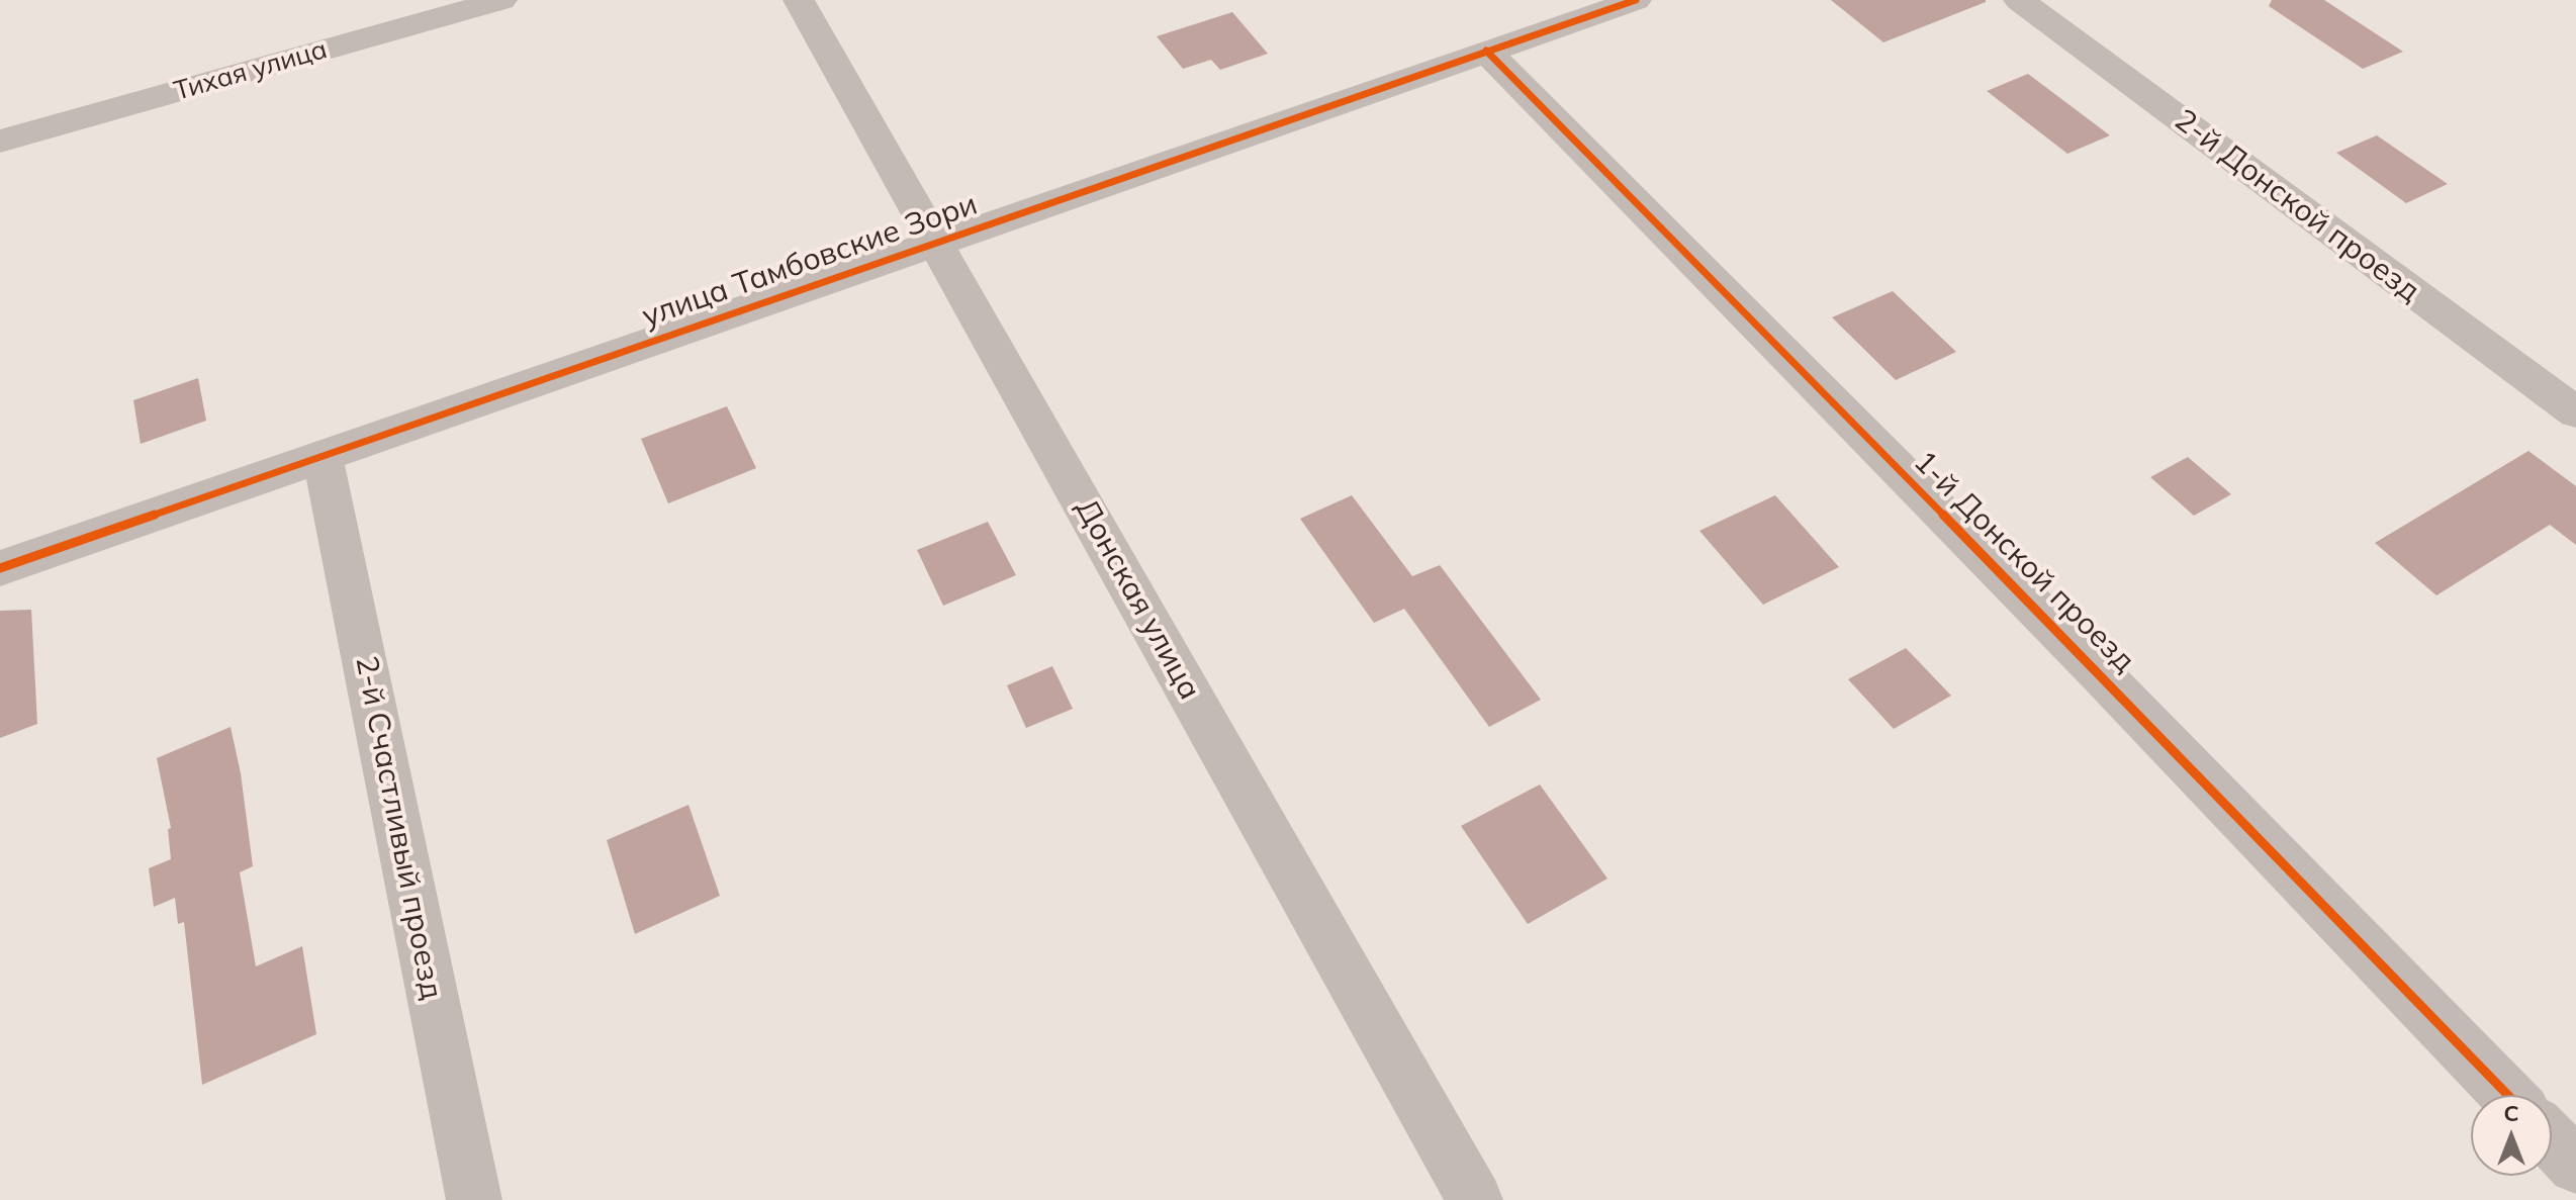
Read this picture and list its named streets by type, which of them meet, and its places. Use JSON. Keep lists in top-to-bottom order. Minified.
{"streets":{"street":["Тихая улица","2-й Донской проезд","улица Тамбовские Зори","1-й Донской проезд","Донская улица","2-й Счастливый проезд"]},"crossings":[["улица Тамбовские Зори","1-й Донской проезд"],["улица Тамбовские Зори","Донская улица"],["улица Тамбовские Зори","2-й Счастливый проезд"]],"north":"top"}
